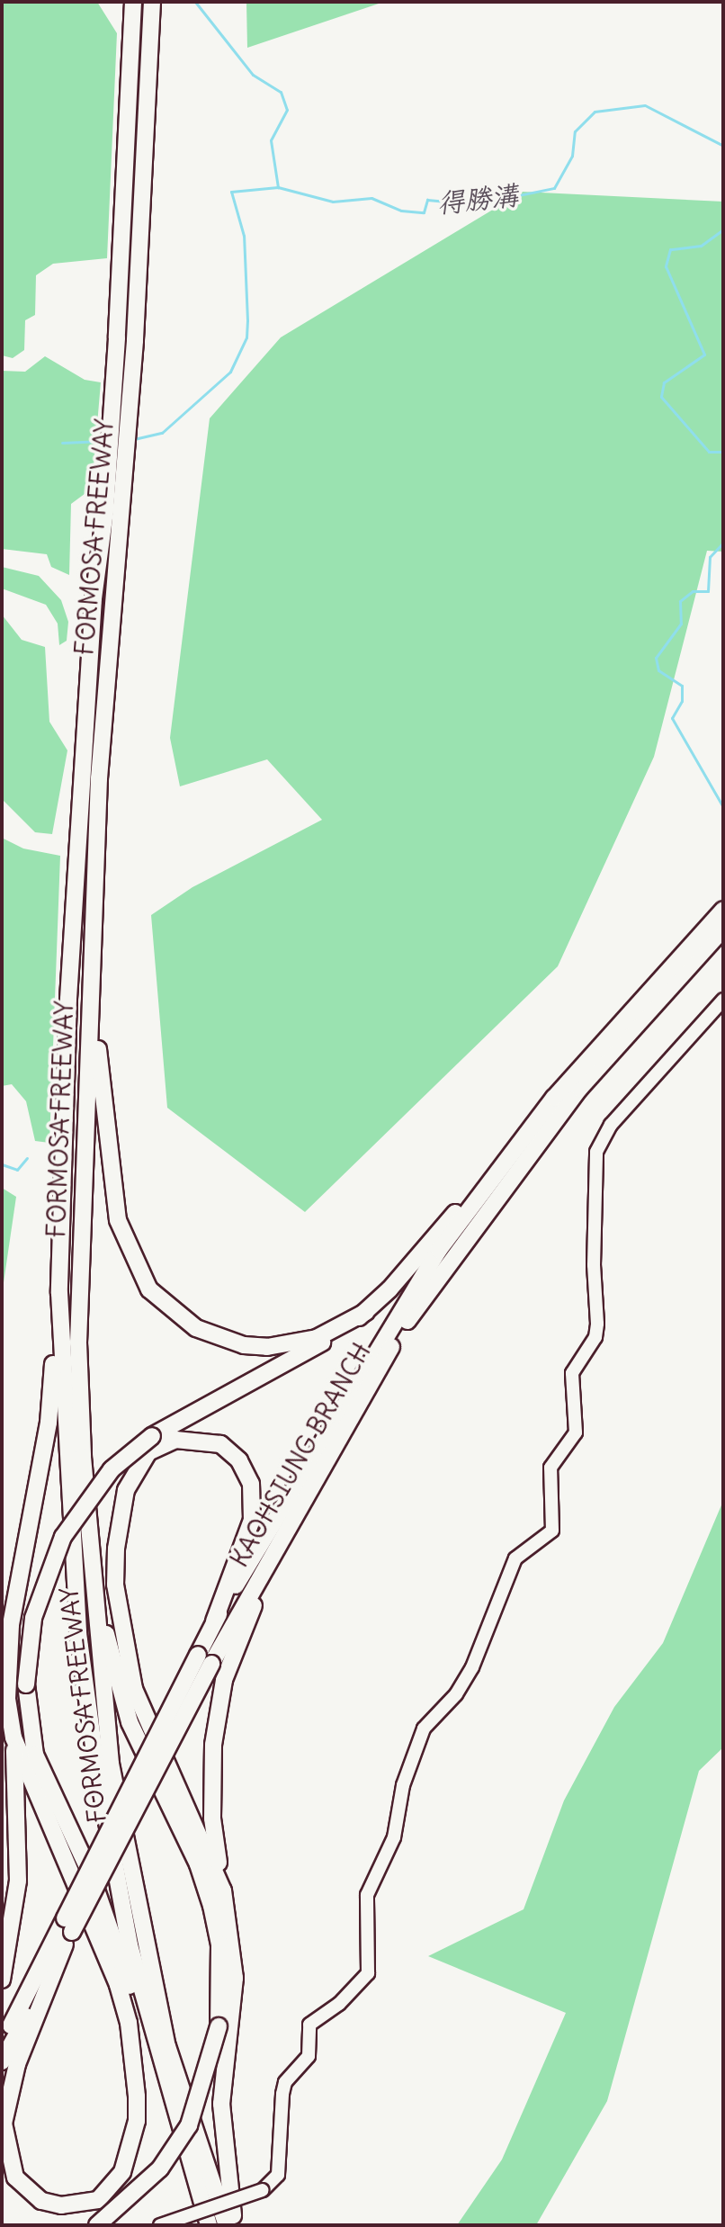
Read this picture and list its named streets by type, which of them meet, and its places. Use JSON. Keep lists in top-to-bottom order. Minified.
{"streets":{"highway":["FORMOSA FREEWAY","KAOHSIUNG BRANCH"]},"water":["得勝溝"]}
